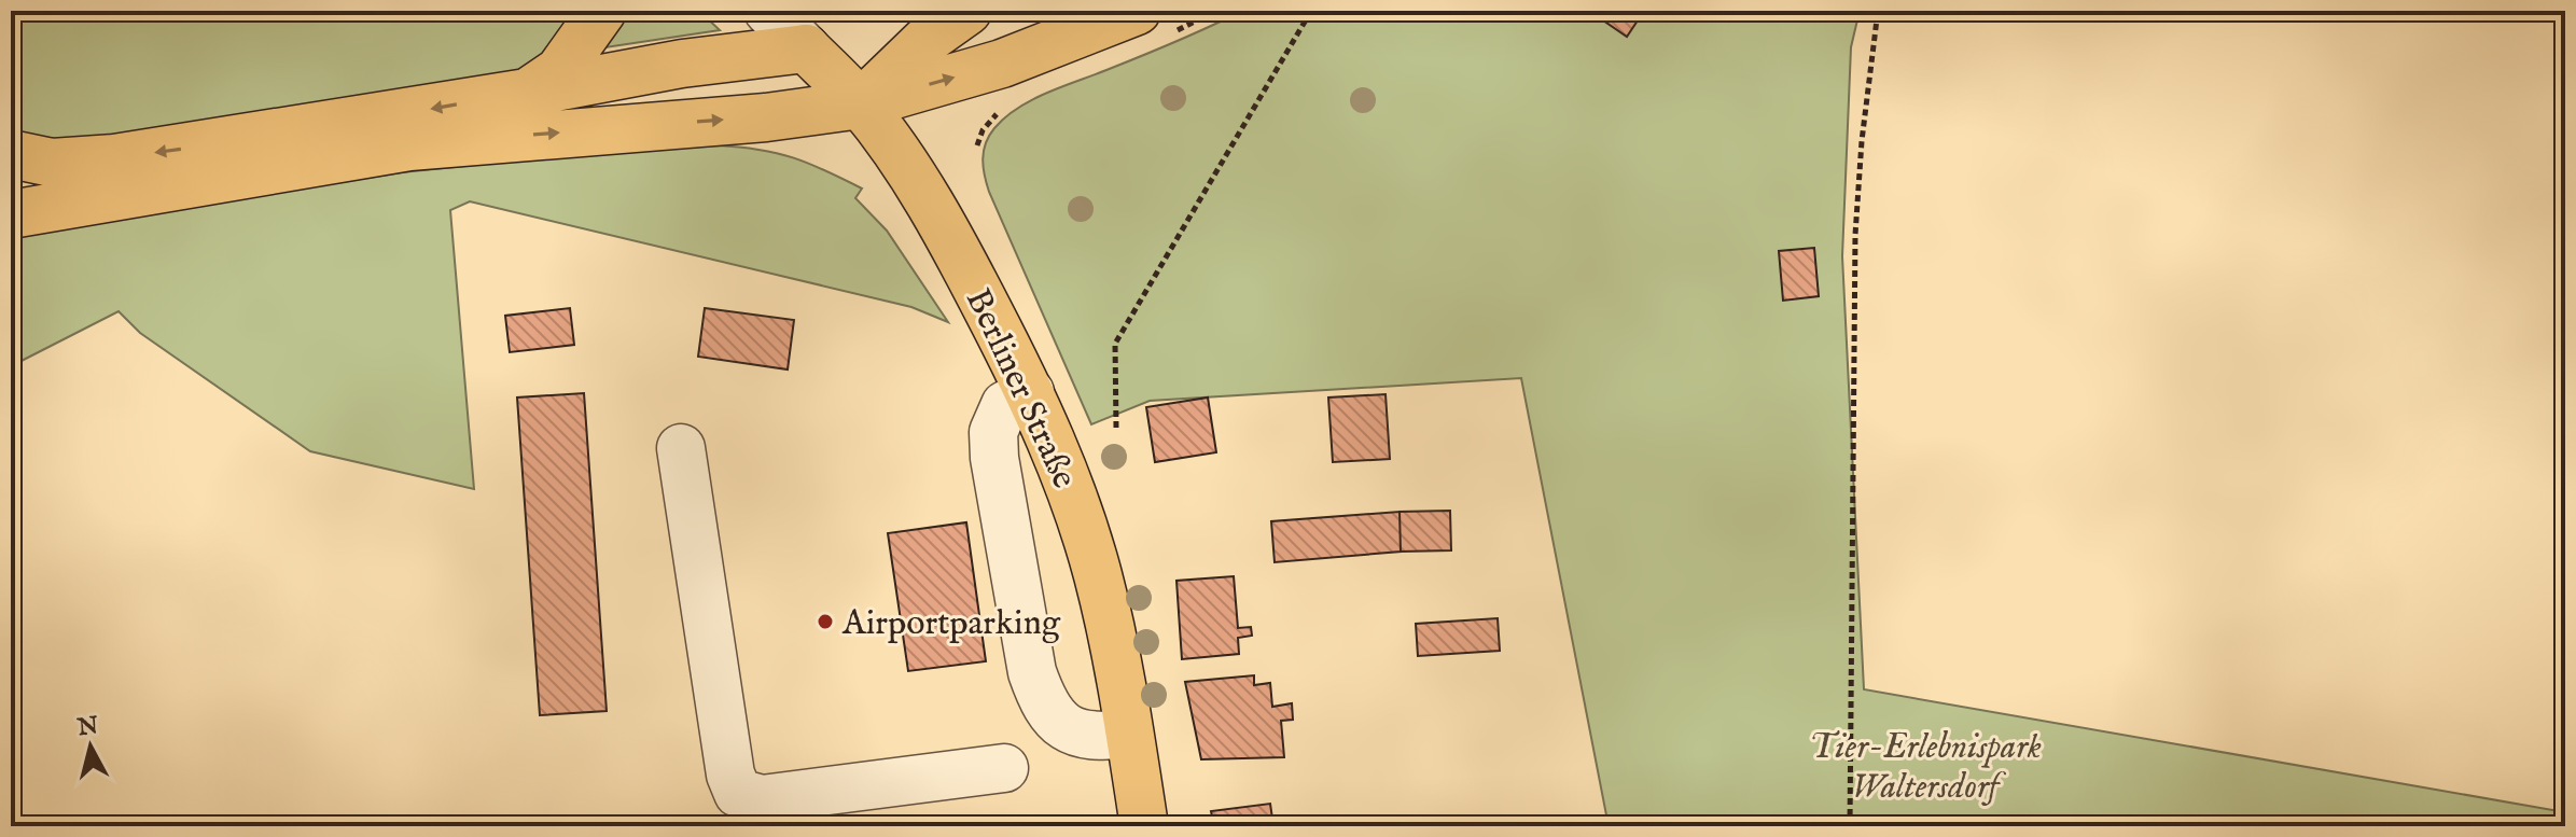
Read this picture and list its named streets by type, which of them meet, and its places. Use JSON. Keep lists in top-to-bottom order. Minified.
{"streets":{"main road":["Berliner Straße"]},"parks":["Tier-Erlebnispark Waltersdorf"],"places":["Airportparking"],"north":"top"}
